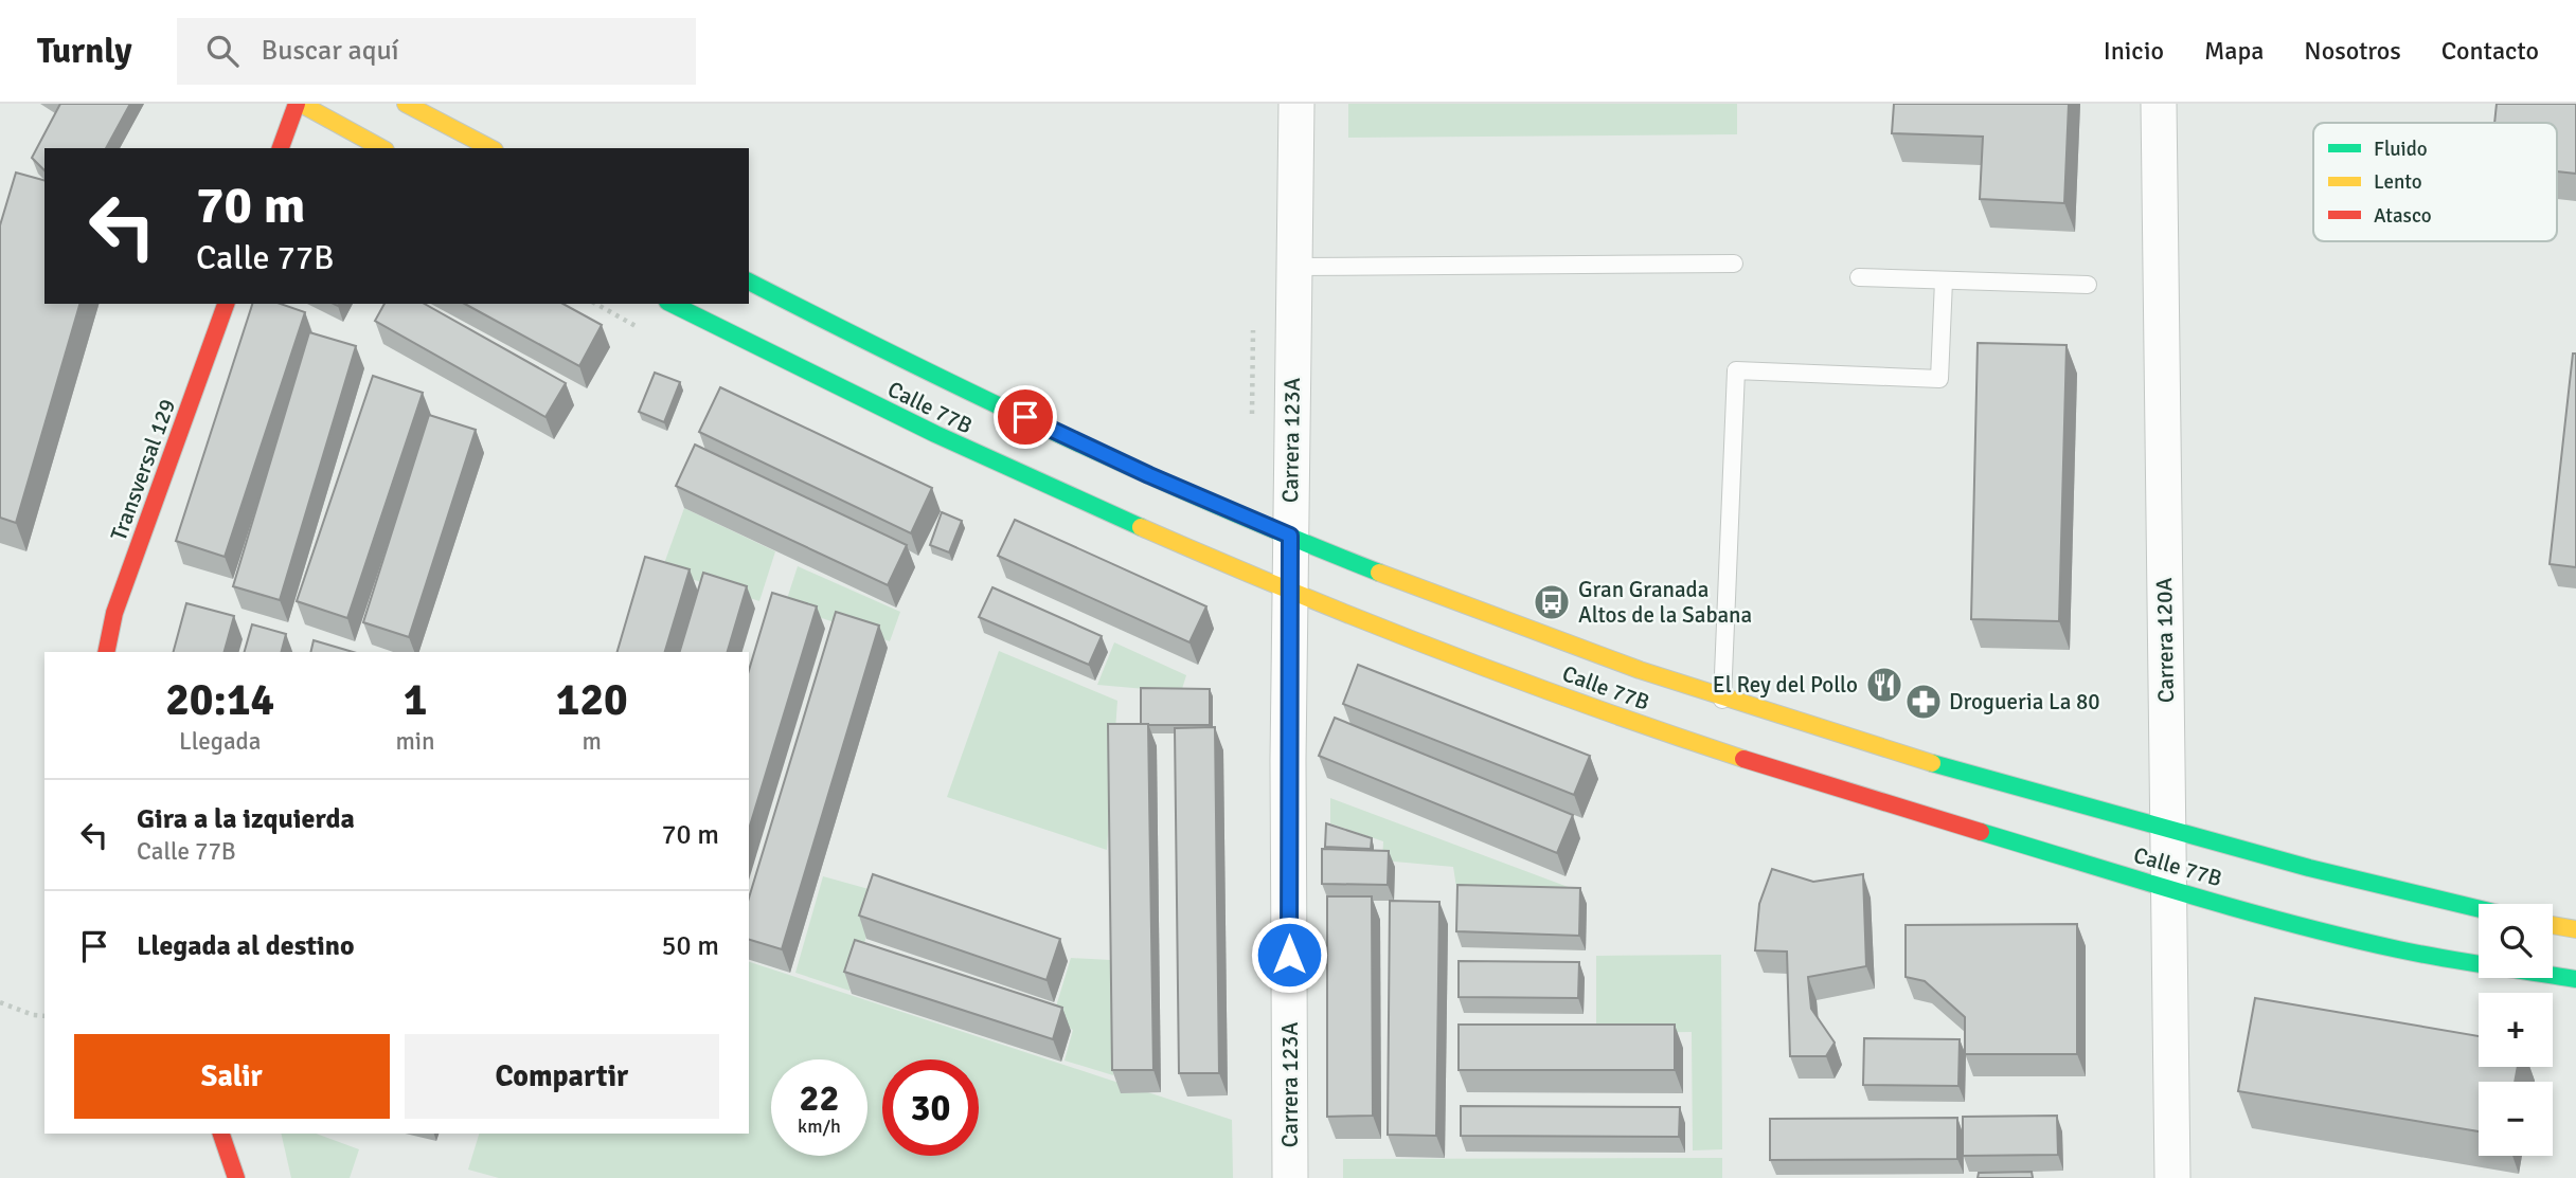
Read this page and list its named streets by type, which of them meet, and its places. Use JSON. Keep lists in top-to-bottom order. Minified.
{"streets":{"street":["Calle 77B","Carrera 123A","Transversal 129","Carrera 120A"]},"crossings":[["Calle 77B","Carrera 123A"],["Calle 77B","Carrera 120A"]],"places":{"bus stop":["Gran Granada Altos de la Sabana"],"restaurant":["El Rey del Pollo"],"pharmacy":["Drogueria La 80"]},"legend":["Fluido","Lento","Atasco"],"page":{"header":"Turnly","search":"Buscar aquí","nav":["Inicio","Mapa","Nosotros","Contacto"],"turn":["70 m","Calle 77B"],"eta":["20:14","Llegada","1","min","120","m"],"list":[{"name":"Gira a la izquierda","note":"Calle 77B","value":"70 m"},{"name":"Llegada al destino","value":"50 m"}],"map_buttons":["+","−"],"buttons":["Salir","Compartir"],"speed":"22 km/h","limit":"30"}}
